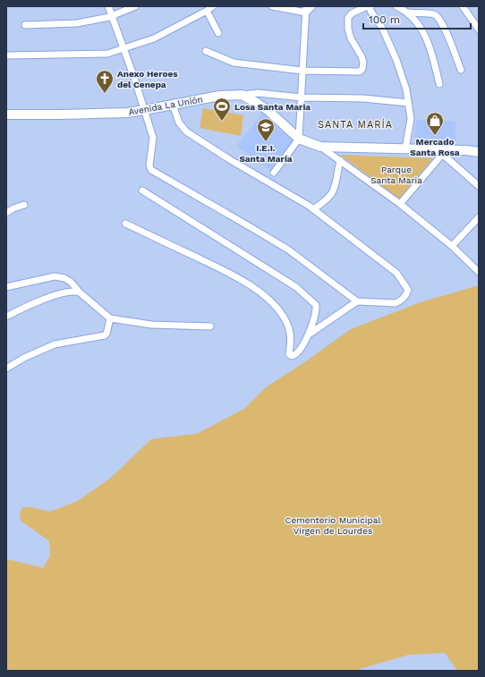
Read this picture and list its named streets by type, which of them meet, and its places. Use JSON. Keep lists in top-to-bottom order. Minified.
{"streets":{"main road":["Avenida La Unión"]},"districts":["SANTA MARÍA"],"parks":["Parque Santa Maria","Cementerio Municipal Virgen de Lourdes"],"places":{"church":["Anexo Heroes del Cenepa"],"sports":["Losa Santa Maria"],"shop":["Mercado Santa Rosa"],"school or university":["I.E.I. Santa María"]},"scale_bar":"100 m"}
